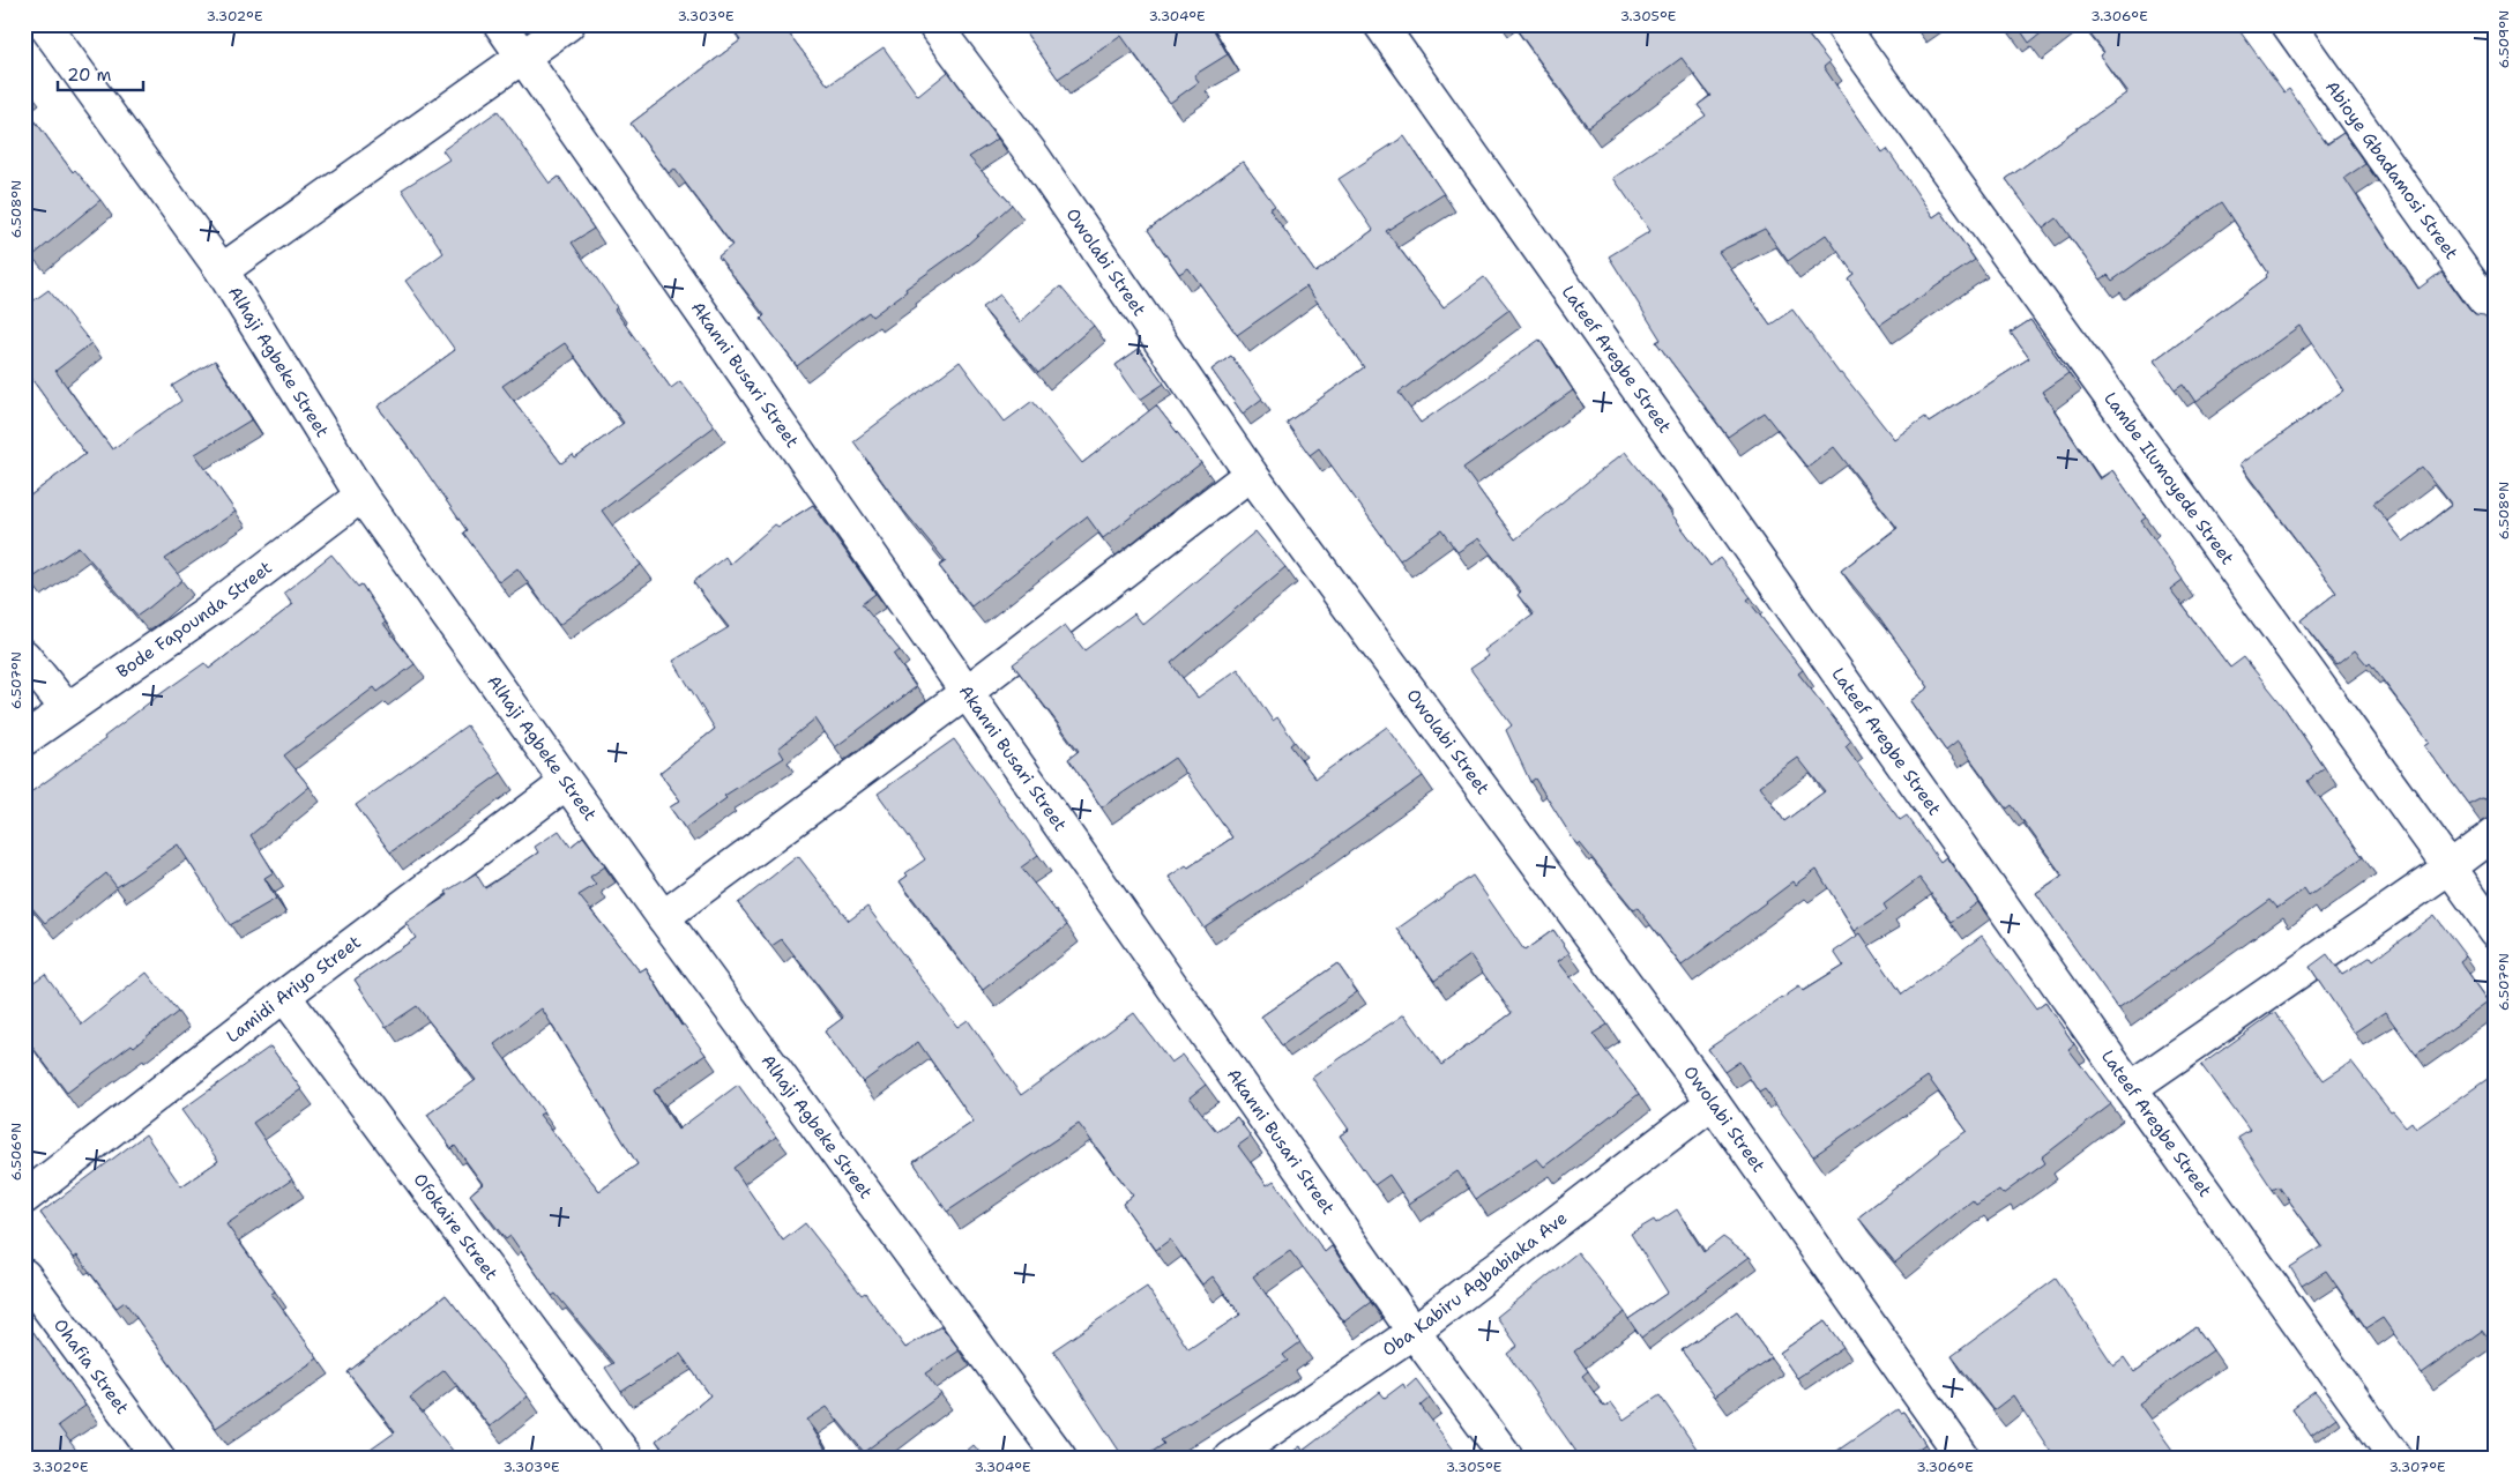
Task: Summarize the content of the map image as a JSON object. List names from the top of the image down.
{
  "streets": {
    "street": [
      "Abioye Gbadamosi Street",
      "Owolabi Street",
      "Lateef Aregbe Street",
      "Alhaji Agbeke Street",
      "Akanni Busari Street",
      "Lambe Ilumoyede Street",
      "Bode Fapounda Street",
      "Lamidi Ariyo Street",
      "Ofokaire Street",
      "Oba Kabiru Agbabiaka Ave",
      "Ohafia Street"
    ]
  },
  "crossings": [
    ["Owolabi Street", "Oba Kabiru Agbabiaka Ave"],
    ["Alhaji Agbeke Street", "Bode Fapounda Street"],
    ["Alhaji Agbeke Street", "Lamidi Ariyo Street"],
    ["Akanni Busari Street", "Oba Kabiru Agbabiaka Ave"],
    ["Lamidi Ariyo Street", "Ofokaire Street"]
  ],
  "scale_bar": "20 m",
  "coordinates": [
    "3.302°E",
    "3.303°E",
    "3.304°E",
    "3.305°E",
    "3.306°E",
    "6.509°N",
    "6.508°N",
    "6.507°N",
    "6.506°N",
    "3.307°E"
  ]
}
